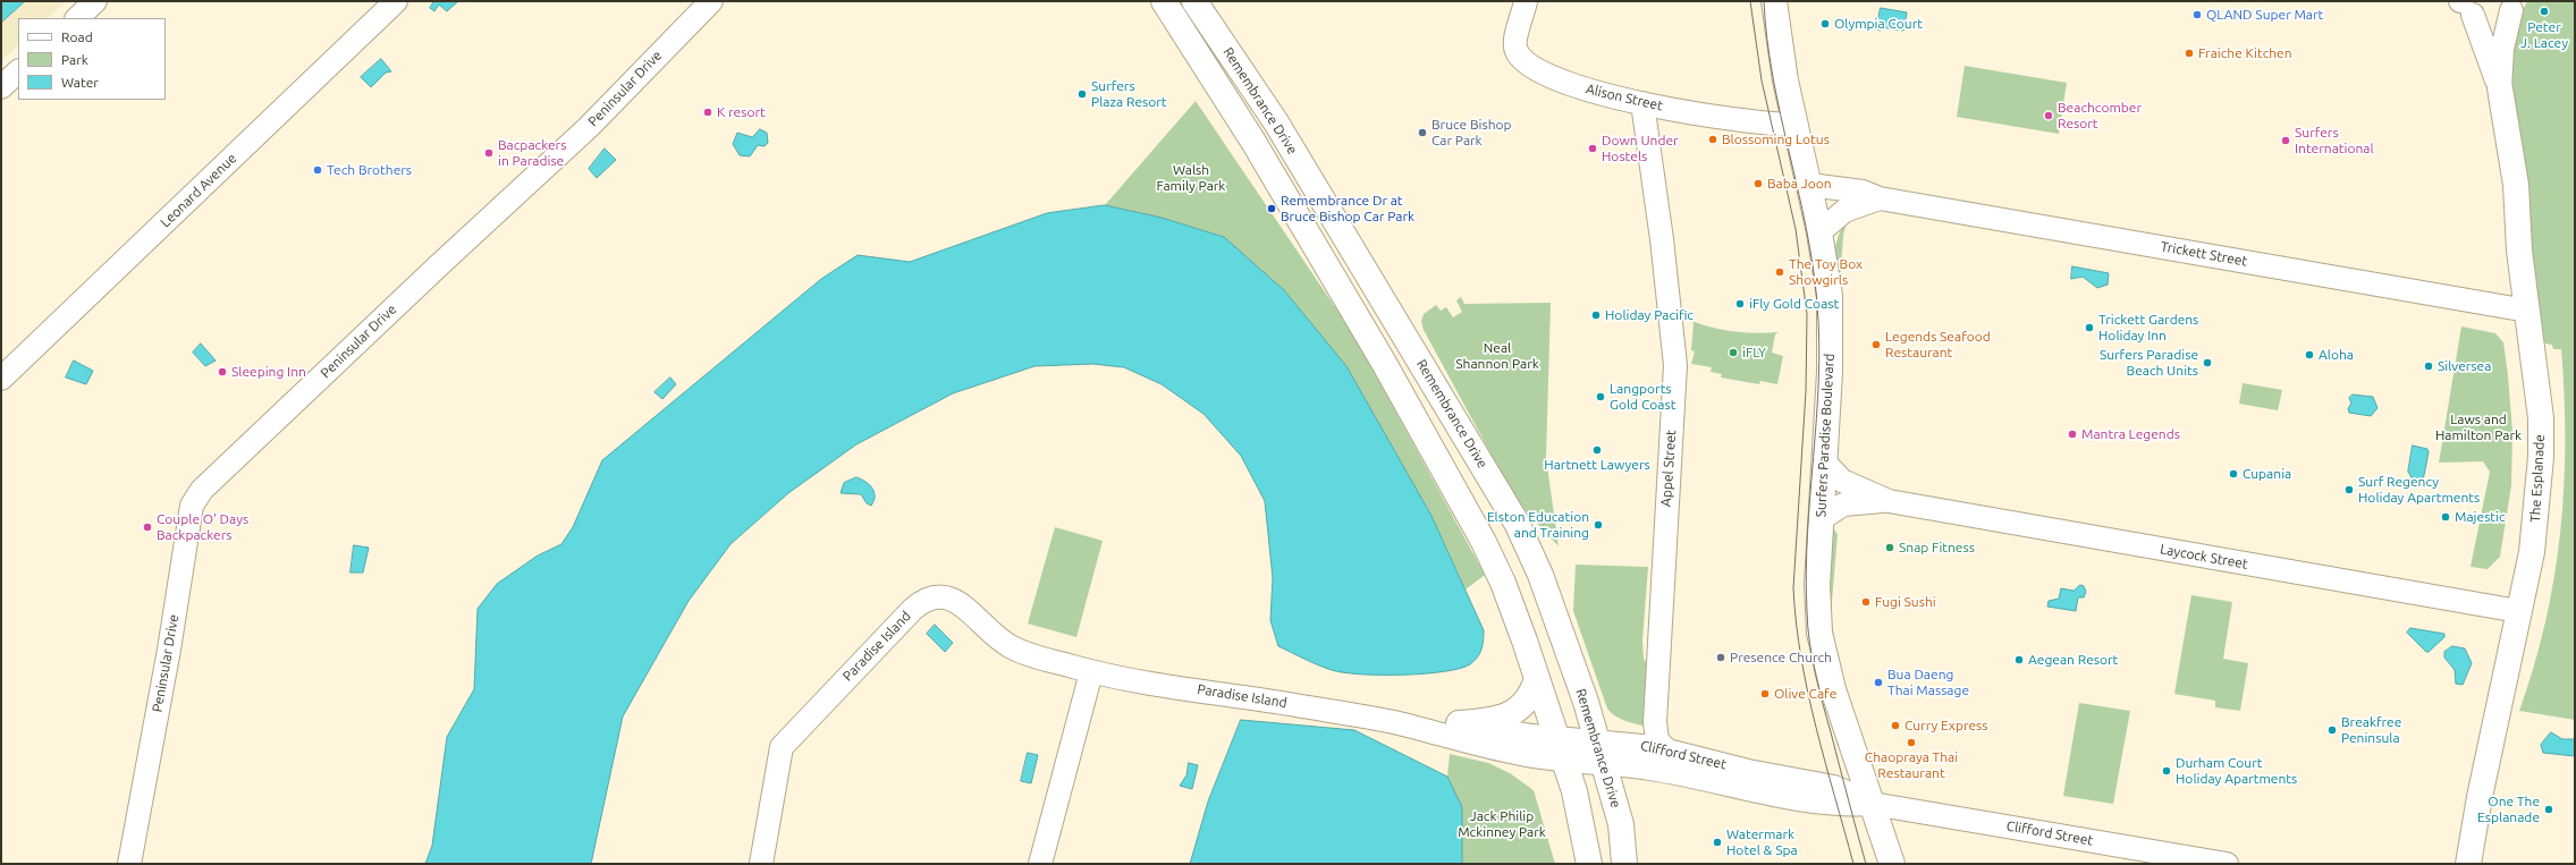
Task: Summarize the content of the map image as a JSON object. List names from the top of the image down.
{
  "streets": {
    "main road": ["Remembrance Drive", "Surfers Paradise Boulevard", "The Esplanade"],
    "street": [
      "Peninsular Drive",
      "Alison Street",
      "Leonard Avenue",
      "Trickett Street",
      "Appel Street",
      "Laycock Street",
      "Paradise Island",
      "Clifford Street"
    ]
  },
  "crossings": [
    ["Alison Street", "Surfers Paradise Boulevard"],
    ["Alison Street", "Appel Street"],
    ["Remembrance Drive", "Paradise Island"],
    ["Remembrance Drive", "Clifford Street"],
    ["Trickett Street", "Surfers Paradise Boulevard"],
    ["Trickett Street", "The Esplanade"],
    ["Surfers Paradise Boulevard", "Laycock Street"],
    ["Surfers Paradise Boulevard", "Clifford Street"],
    ["Appel Street", "Clifford Street"],
    ["The Esplanade", "Laycock Street"]
  ],
  "parks": [
    "Walsh Family Park",
    "Neal Shannon Park",
    "Laws and Hamilton Park",
    "Jack Philip Mckinney Park"
  ],
  "places": [
    "Peter J. Lacey",
    "QLAND Super Mart",
    "Olympia Court",
    "Fraiche Kitchen",
    "Surfers Plaza Resort",
    "K resort",
    "Beachcomber Resort",
    "Bruce Bishop Car Park",
    "Blossoming Lotus",
    "Surfers International",
    "Down Under Hostels",
    "Bacpackers in Paradise",
    "Tech Brothers",
    "Baba Joon",
    "Remembrance Dr at Bruce Bishop Car Park",
    "The Toy Box Showgirls",
    "iFly Gold Coast",
    "Holiday Pacific",
    "Trickett Gardens Holiday Inn",
    "Legends Seafood Restaurant",
    "iFLY",
    "Aloha",
    "Surfers Paradise Beach Units",
    "Silversea",
    "Sleeping Inn",
    "Langports Gold Coast",
    "Mantra Legends",
    "Hartnett Lawyers",
    "Cupania",
    "Surf Regency Holiday Apartments",
    "Majestic",
    "Elston Education and Training",
    "Couple O' Days Backpackers",
    "Snap Fitness",
    "Fugi Sushi",
    "Presence Church",
    "Aegean Resort",
    "Bua Daeng Thai Massage",
    "Olive Cafe",
    "Curry Express",
    "Breakfree Peninsula",
    "Chaopraya Thai Restaurant",
    "Durham Court Holiday Apartments",
    "One The Esplanade",
    "Watermark Hotel & Spa"
  ],
  "legend": ["Road", "Park", "Water"]
}
